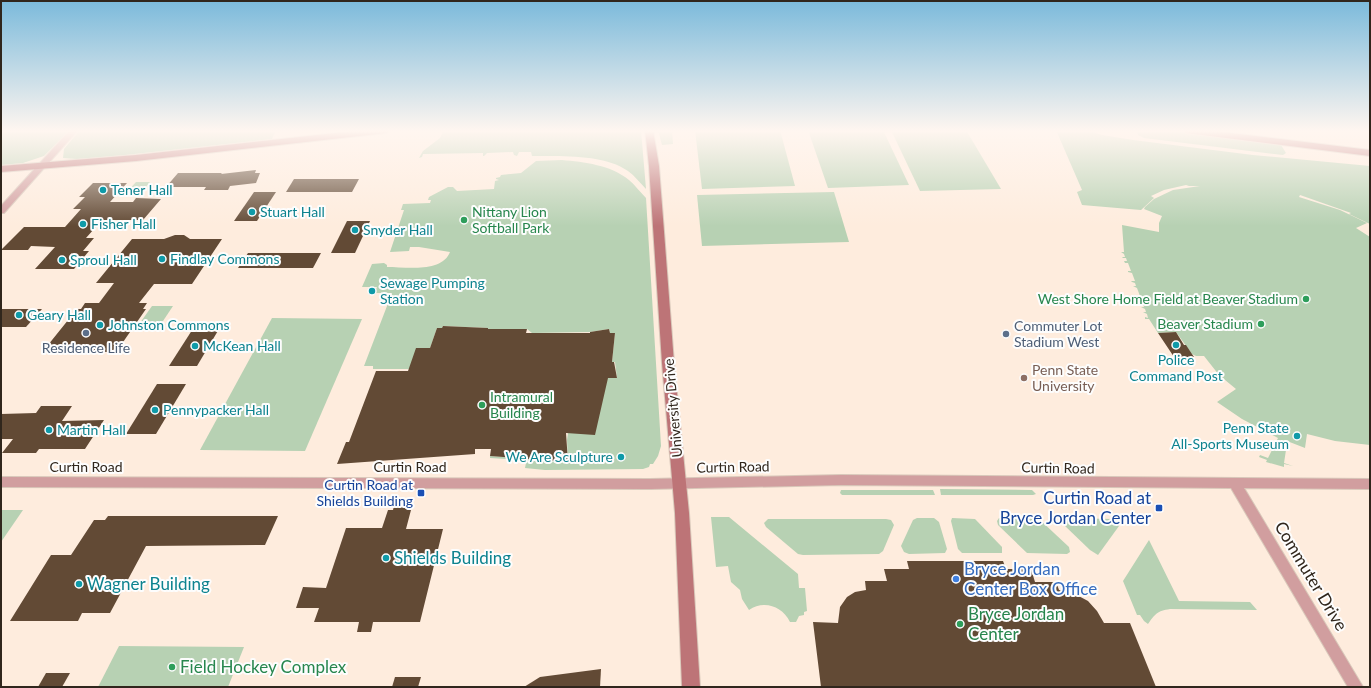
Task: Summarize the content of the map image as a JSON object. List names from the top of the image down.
{
  "streets": {
    "main road": ["University Drive"],
    "street": ["Curtin Road", "Commuter Drive"]
  },
  "crossings": [
    ["University Drive", "Curtin Road"],
    ["Curtin Road", "Commuter Drive"]
  ],
  "places": {
    "other": [
      "Tener Hall",
      "Stuart Hall",
      "Nittany Lion Softball Park",
      "Fisher Hall",
      "Snyder Hall",
      "Findlay Commons",
      "Sproul Hall",
      "Sewage Pumping Station",
      "West Shore Home Field at Beaver Stadium",
      "Geary Hall",
      "Beaver Stadium",
      "Johnston Commons",
      "Residence Life",
      "Commuter Lot Stadium West",
      "Police Command Post",
      "McKean Hall",
      "Penn State University",
      "Intramural Building",
      "Pennypacker Hall",
      "Martin Hall",
      "Penn State All-Sports Museum",
      "We Are Sculpture",
      "Shields Building",
      "Bryce Jordan Center Box Office",
      "Wagner Building",
      "Bryce Jordan Center",
      "Field Hockey Complex"
    ],
    "transit": ["Curtin Road at Shields Building", "Curtin Road at Bryce Jordan Center"]
  }
}
